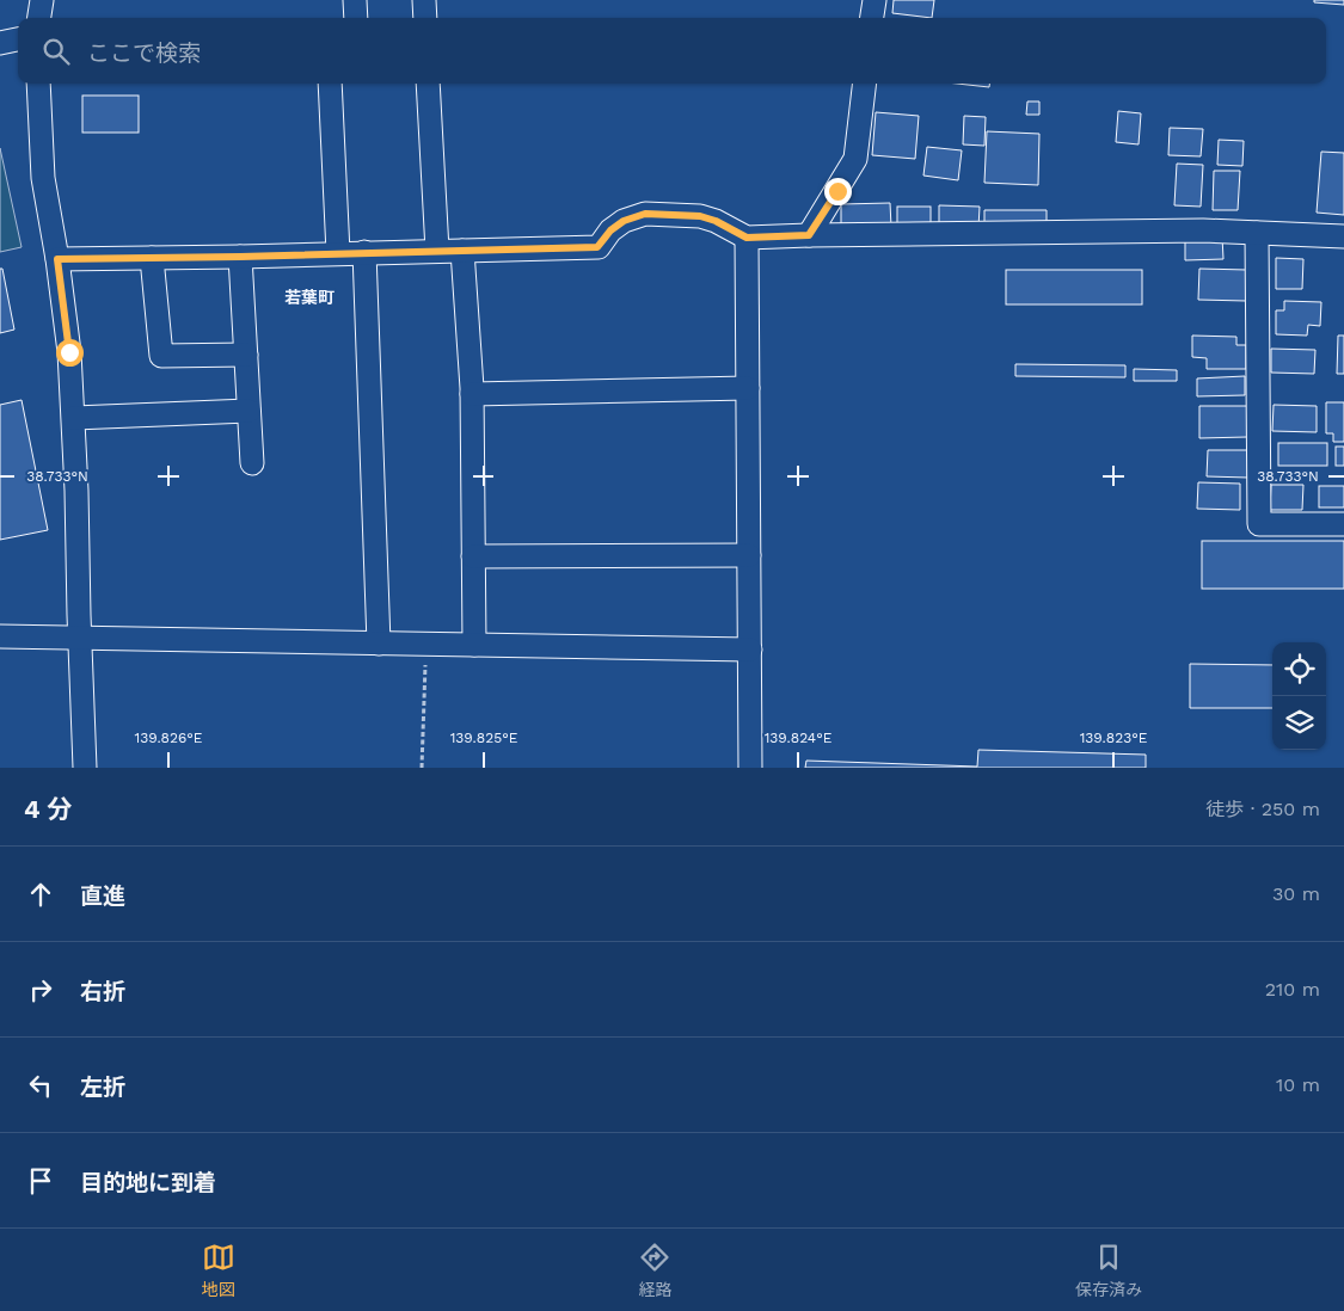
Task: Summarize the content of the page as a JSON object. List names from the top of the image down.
{
  "districts": ["若葉町"],
  "page": {
    "search": "ここで検索",
    "heading": ["4 分", "徒歩 · 250 m"],
    "list": [
      ["直進", "30 m"],
      ["右折", "210 m"],
      ["左折", "10 m"],
      "目的地に到着"
    ],
    "nav": ["地図", "経路", "保存済み"]
  },
  "coordinates": [
    "38.733°N",
    "139.826°E",
    "139.825°E",
    "139.824°E",
    "139.823°E"
  ]
}
